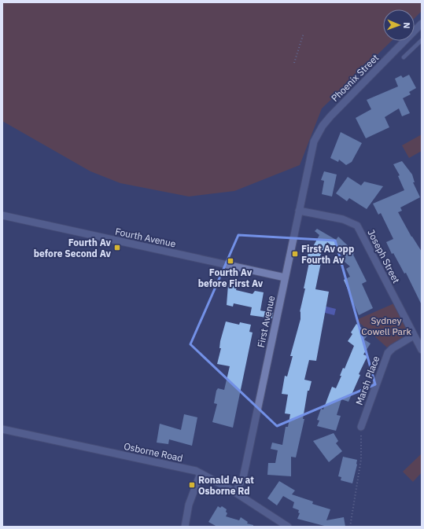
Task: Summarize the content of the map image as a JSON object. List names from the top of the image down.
{
  "streets": {
    "street": [
      "Phoenix Street",
      "Fourth Avenue",
      "Joseph Street",
      "First Avenue",
      "Marsh Place",
      "Osborne Road"
    ]
  },
  "crossings": [
    ["Phoenix Street", "First Avenue"],
    ["Fourth Avenue", "First Avenue"],
    ["Joseph Street", "First Avenue"],
    ["Joseph Street", "Marsh Place"],
    ["First Avenue", "Osborne Road"]
  ],
  "parks": ["Sydney Cowell Park"],
  "places": {
    "transit": [
      "Fourth Av before Second Av",
      "First Av opp Fourth Av",
      "Fourth Av before First Av",
      "Ronald Av at Osborne Rd"
    ]
  },
  "north": "right"
}
